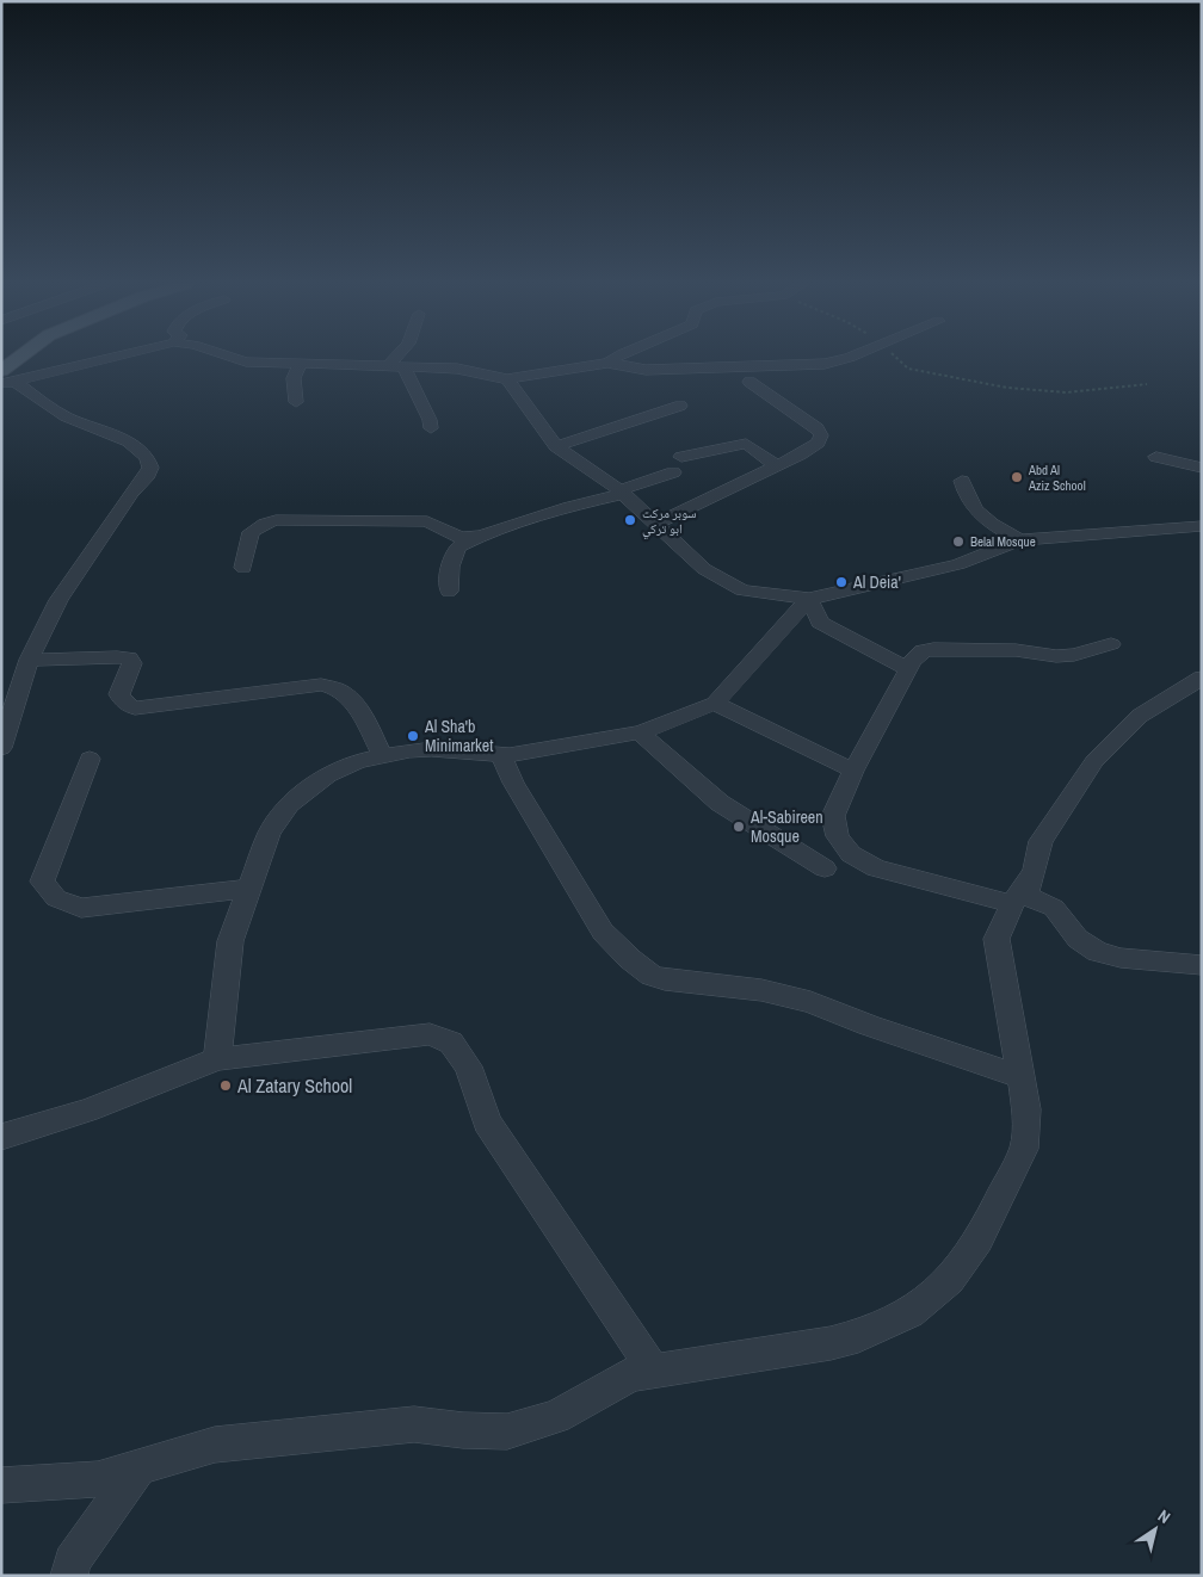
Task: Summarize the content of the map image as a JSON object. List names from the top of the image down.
{
  "places": [
    "Abd Al Aziz School",
    "سوبر مركت ابو تركي",
    "Belal Mosque",
    "Al Deia'",
    "Al Sha'b Minimarket",
    "Al-Sabireen Mosque",
    "Al Zatary School"
  ],
  "north": "top right"
}
